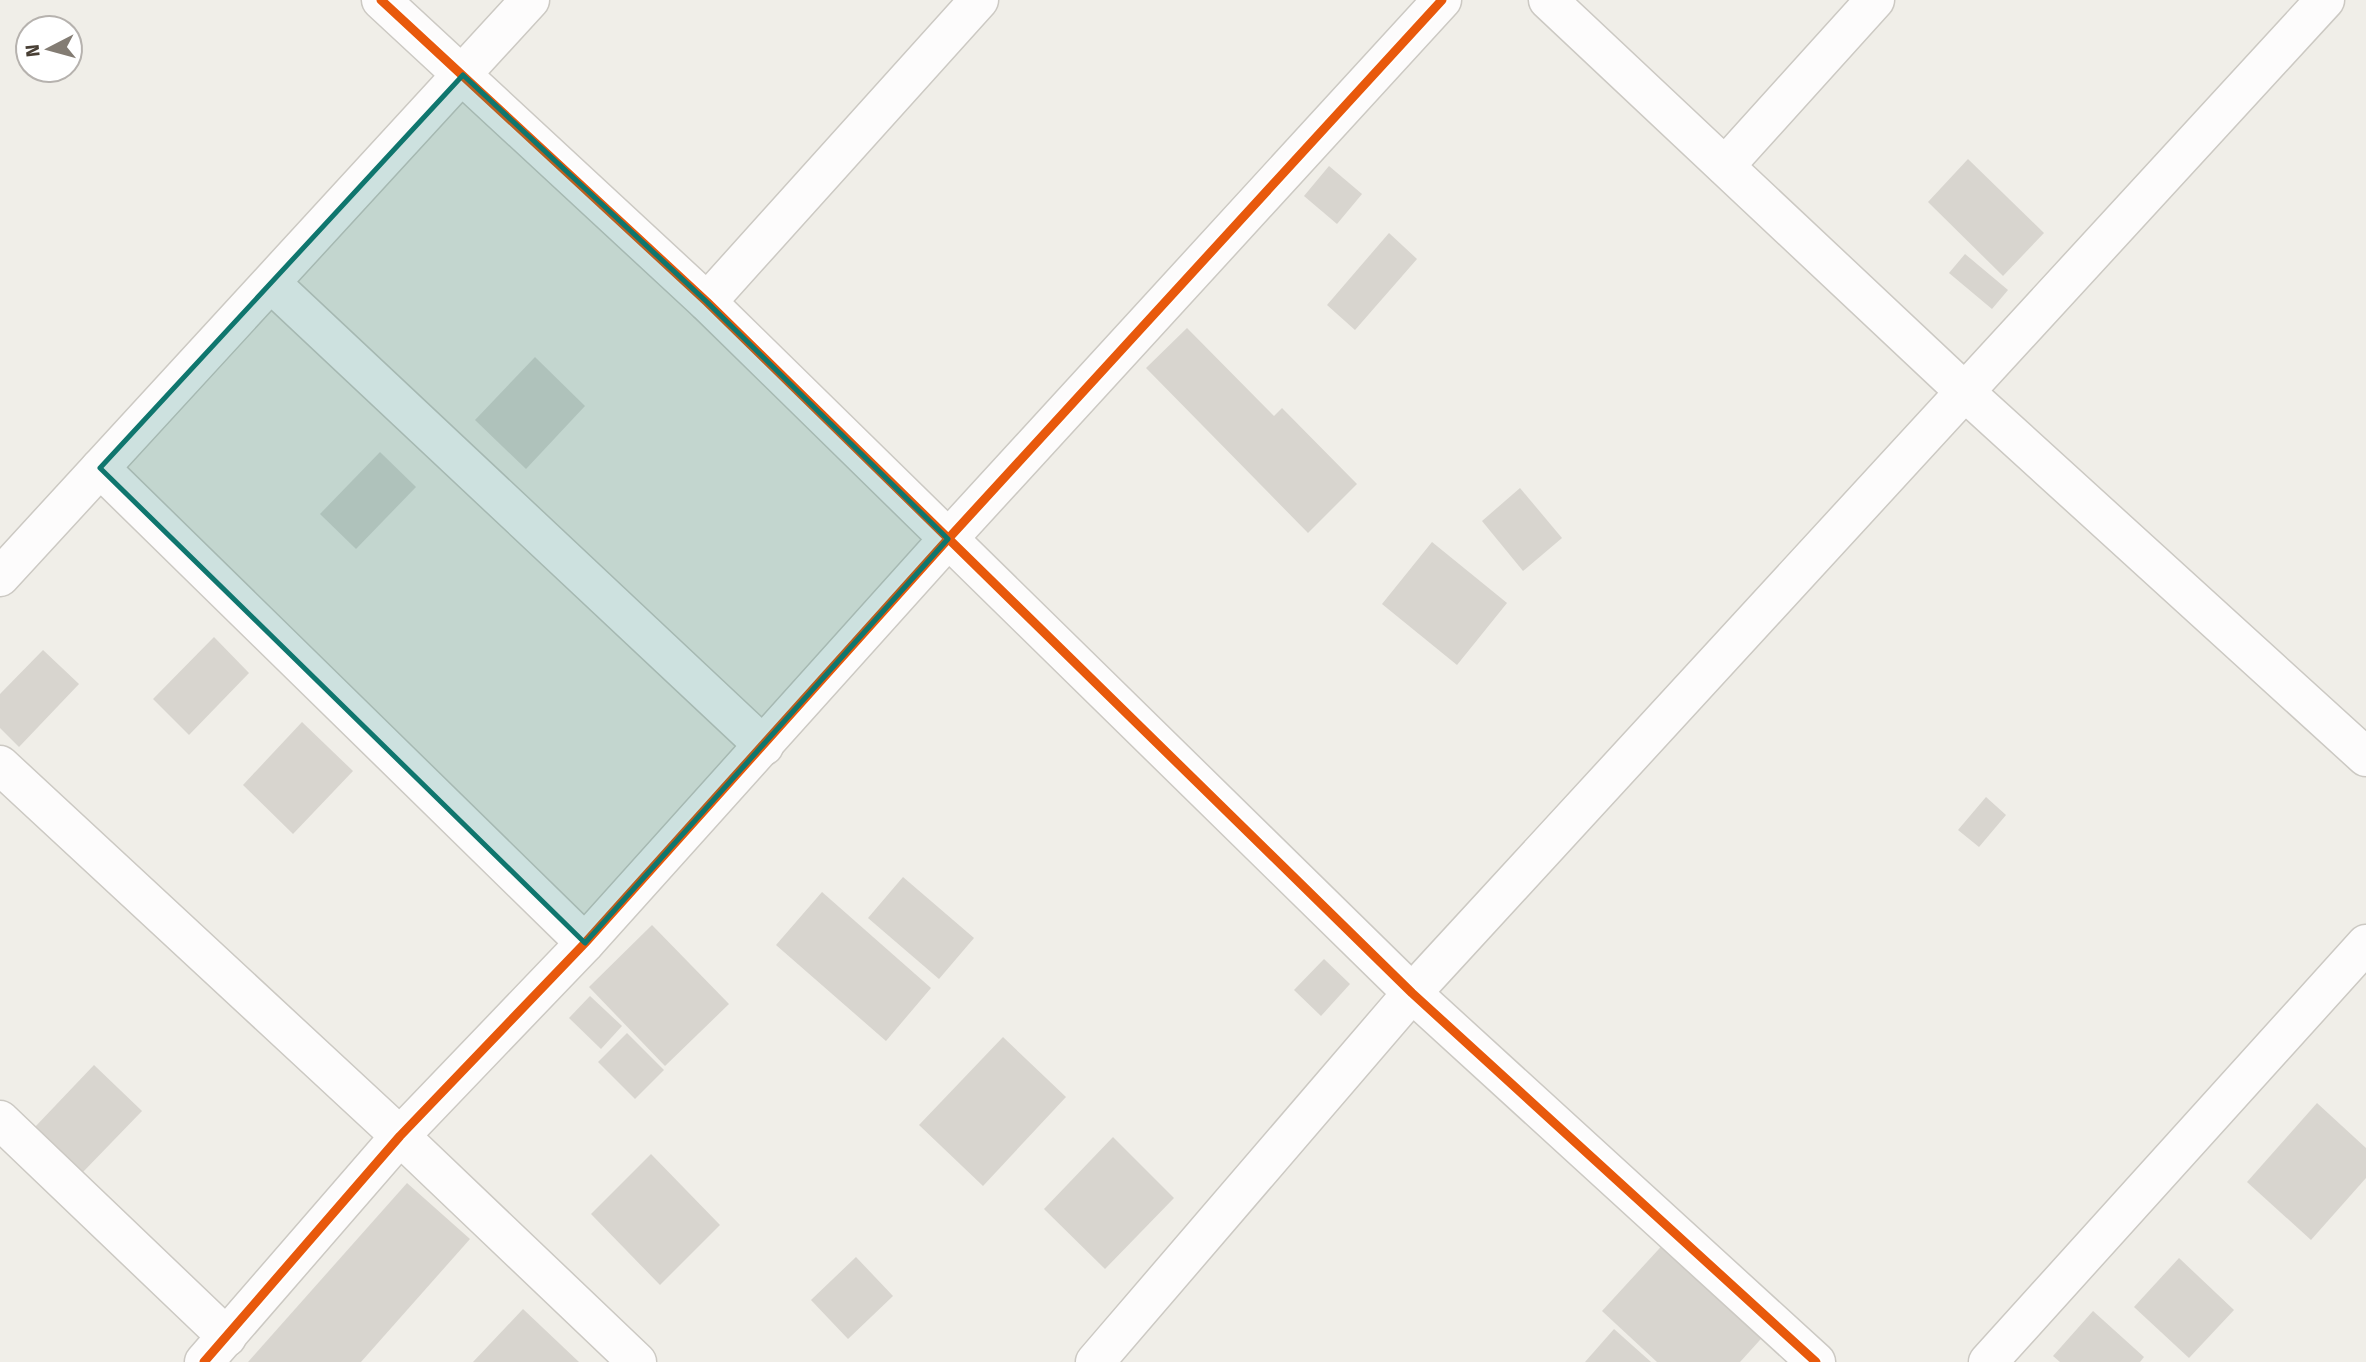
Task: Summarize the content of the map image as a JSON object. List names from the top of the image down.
{
  "north": "left"
}
